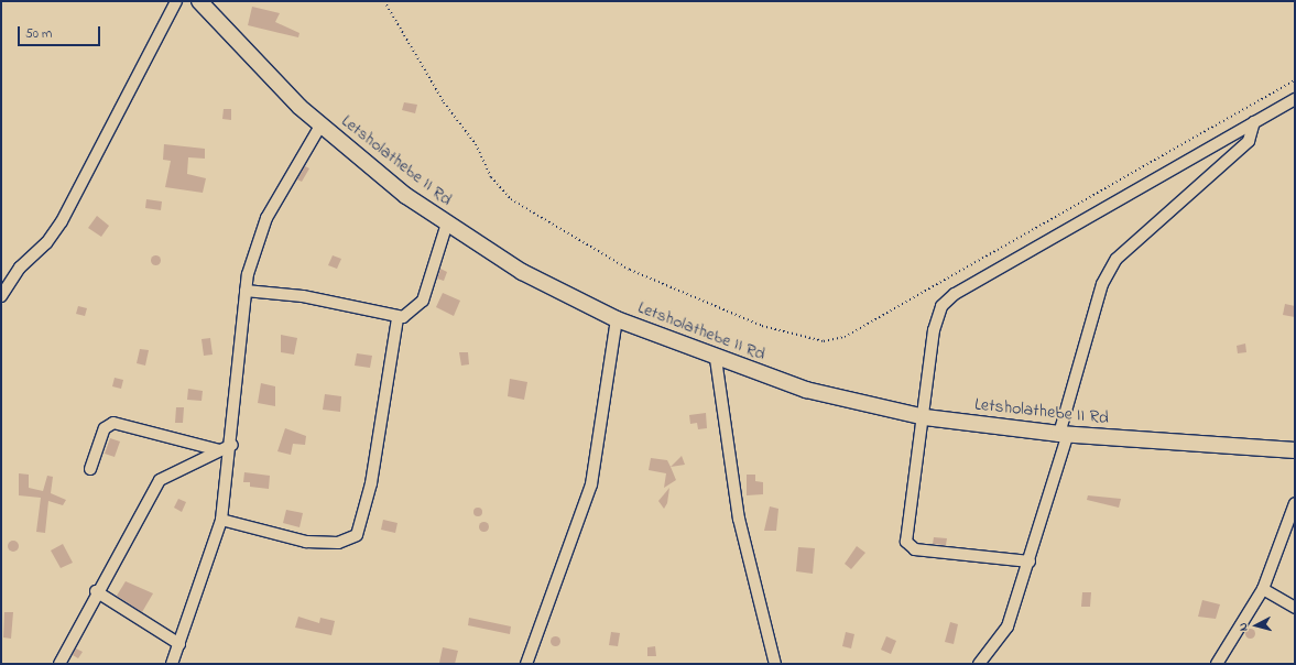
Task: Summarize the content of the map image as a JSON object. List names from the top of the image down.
{
  "streets": {
    "street": ["Letsholathebe II Rd"]
  },
  "scale_bar": "50 m",
  "north": "left"
}
